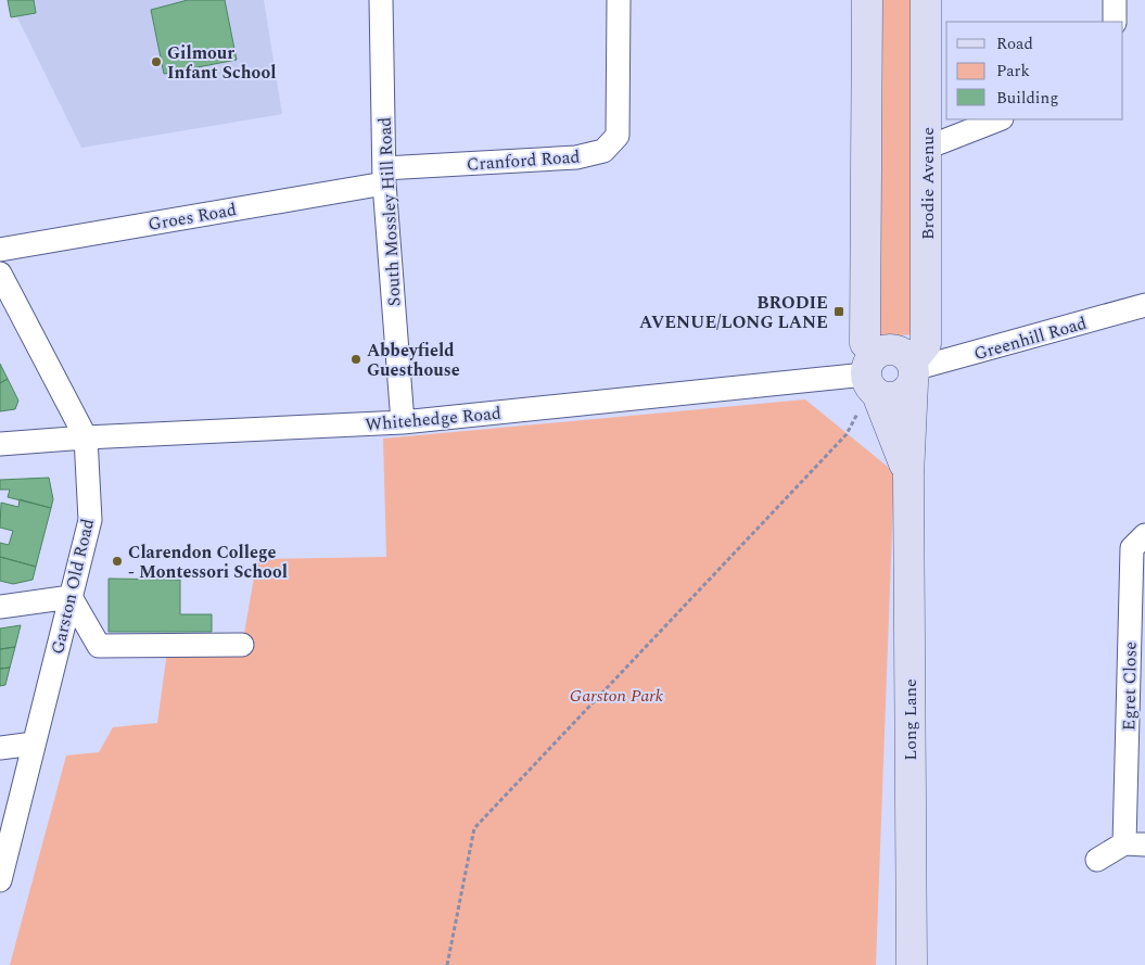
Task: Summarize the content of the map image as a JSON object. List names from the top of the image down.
{
  "streets": {
    "street": [
      "Cranford Road",
      "Brodie Avenue",
      "South Mossley Hill Road",
      "Groes Road",
      "Greenhill Road",
      "Whitehedge Road",
      "Garston Old Road",
      "Egret Close",
      "Long Lane"
    ]
  },
  "crossings": [
    ["Cranford Road", "South Mossley Hill Road"],
    ["Cranford Road", "Groes Road"],
    ["Brodie Avenue", "Greenhill Road"],
    ["Brodie Avenue", "Long Lane"],
    ["South Mossley Hill Road", "Groes Road"],
    ["South Mossley Hill Road", "Whitehedge Road"],
    ["Greenhill Road", "Long Lane"],
    ["Whitehedge Road", "Garston Old Road"],
    ["Whitehedge Road", "Long Lane"]
  ],
  "parks": ["Garston Park"],
  "places": {
    "other": ["Gilmour Infant School", "Abbeyfield Guesthouse", "Clarendon College - Montessori School"],
    "transit": ["BRODIE AVENUE/LONG LANE"]
  },
  "legend": ["Road", "Park", "Building"]
}
